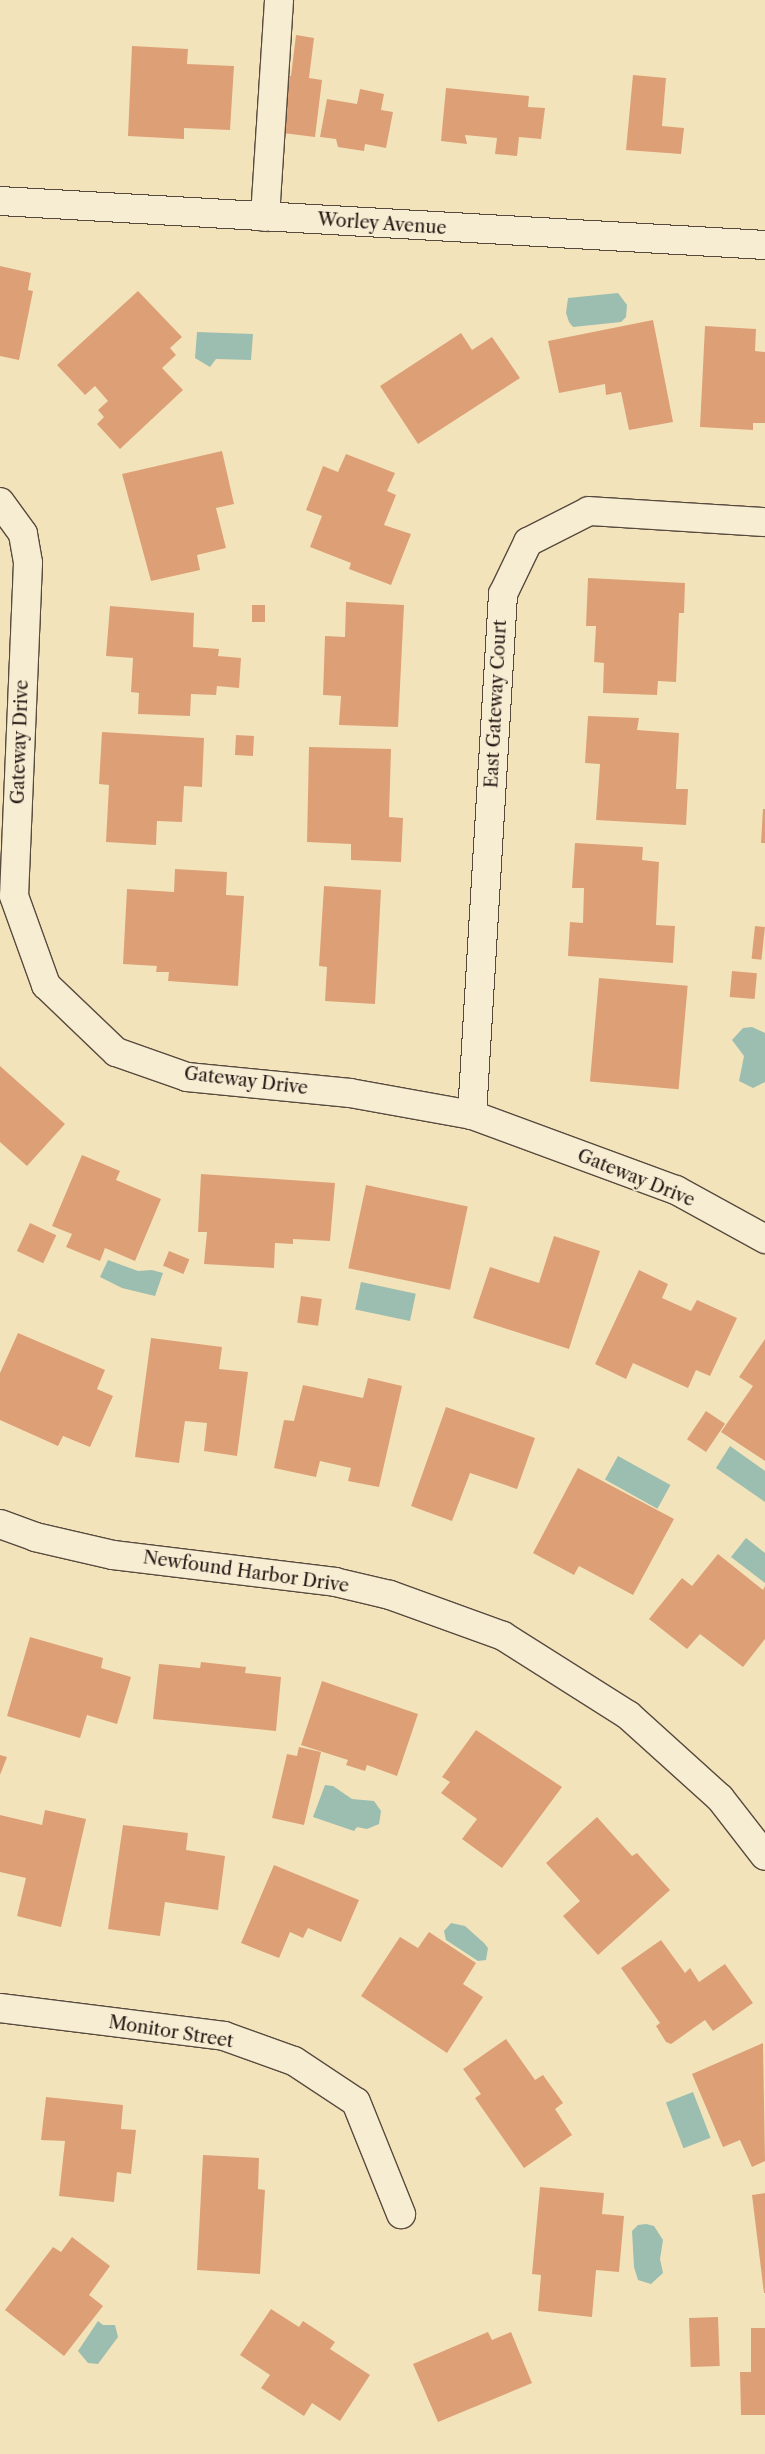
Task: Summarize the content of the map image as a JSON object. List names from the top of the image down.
{
  "streets": {
    "street": [
      "Worley Avenue",
      "East Gateway Court",
      "Gateway Drive",
      "Newfound Harbor Drive",
      "Monitor Street"
    ]
  },
  "crossings": [
    ["East Gateway Court", "Gateway Drive"]
  ]
}
